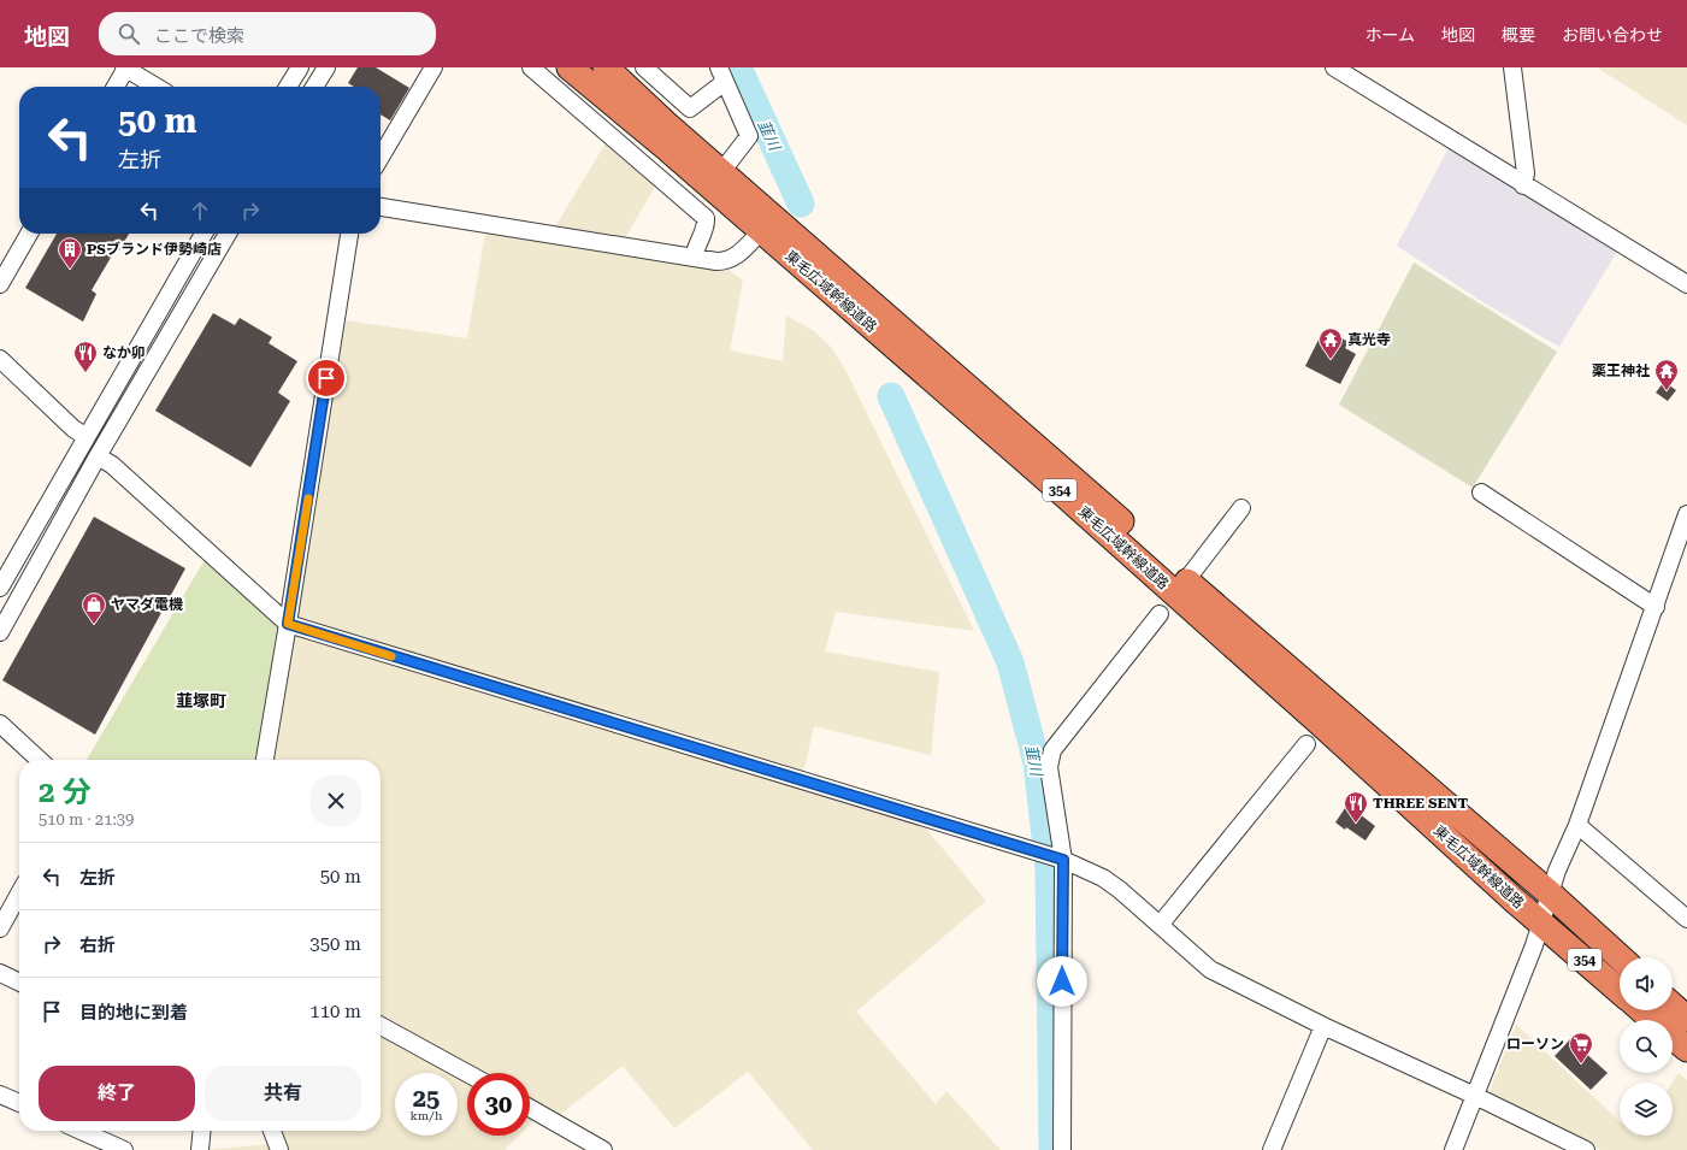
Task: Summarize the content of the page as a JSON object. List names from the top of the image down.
{
  "streets": {
    "highway": ["東毛広域幹線道路", "354"]
  },
  "districts": ["韮塚町"],
  "water": ["韮川"],
  "places": {
    "building": ["PSブランド伊勢崎店"],
    "temple": ["真光寺", "薬王神社"],
    "restaurant": ["なか卯", "THREE SENT"],
    "shop": ["ヤマダ電機"],
    "supermarket": ["ローソン"]
  },
  "page": {
    "header": "地図",
    "search": "ここで検索",
    "nav": [
      "ホーム",
      "地図",
      "概要",
      "お問い合わせ"
    ],
    "turn": ["50 m", "左折"],
    "heading": ["2 分", "510 m · 21:39"],
    "list": [
      {
        "name": "左折",
        "value": "50 m"
      },
      {
        "name": "右折",
        "value": "350 m"
      },
      {
        "name": "目的地に到着",
        "value": "110 m"
      }
    ],
    "buttons": ["終了", "共有"],
    "speed": "25 km/h",
    "limit": "30"
  }
}
